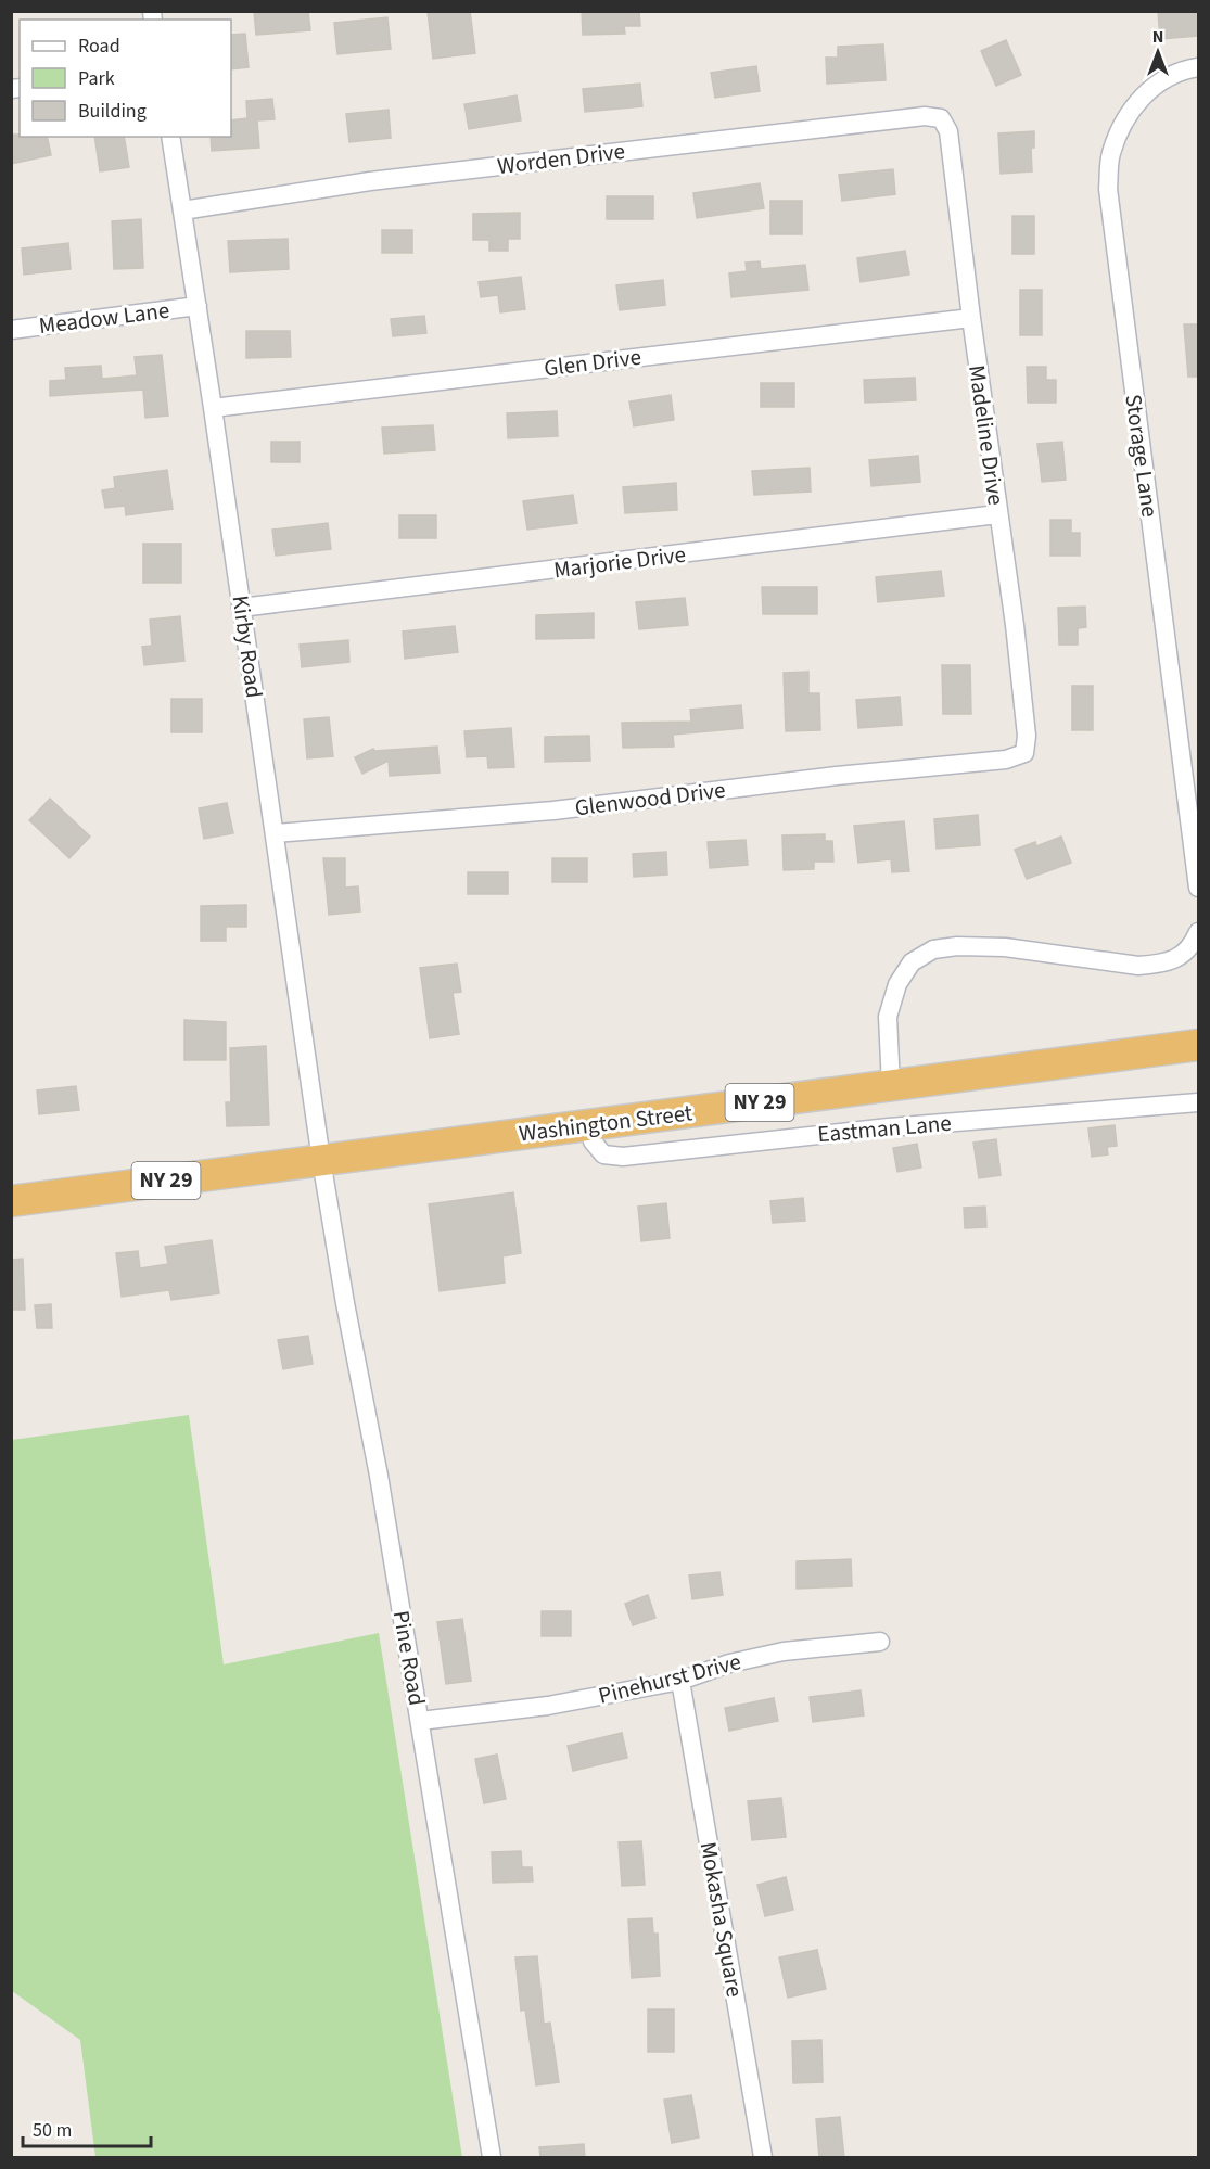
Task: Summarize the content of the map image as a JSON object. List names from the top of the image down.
{
  "streets": {
    "highway": ["NY 29", "Washington Street"],
    "street": [
      "Worden Drive",
      "Meadow Lane",
      "Glen Drive",
      "Madeline Drive",
      "Storage Lane",
      "Marjorie Drive",
      "Kirby Road",
      "Glenwood Drive",
      "Eastman Lane",
      "Pine Road",
      "Pinehurst Drive",
      "Mokasha Square"
    ]
  },
  "crossings": [
    ["Worden Drive", "Madeline Drive"],
    ["Worden Drive", "Kirby Road"],
    ["Meadow Lane", "Kirby Road"],
    ["Glen Drive", "Madeline Drive"],
    ["Glen Drive", "Kirby Road"],
    ["Madeline Drive", "Marjorie Drive"],
    ["Madeline Drive", "Glenwood Drive"],
    ["Marjorie Drive", "Kirby Road"],
    ["Kirby Road", "Glenwood Drive"],
    ["Kirby Road", "Washington Street"],
    ["Kirby Road", "Pine Road"],
    ["Washington Street", "Eastman Lane"],
    ["Washington Street", "Pine Road"],
    ["Pine Road", "Pinehurst Drive"],
    ["Pinehurst Drive", "Mokasha Square"]
  ],
  "legend": ["Road", "Park", "Building"],
  "scale_bar": "50 m",
  "north": "top"
}
